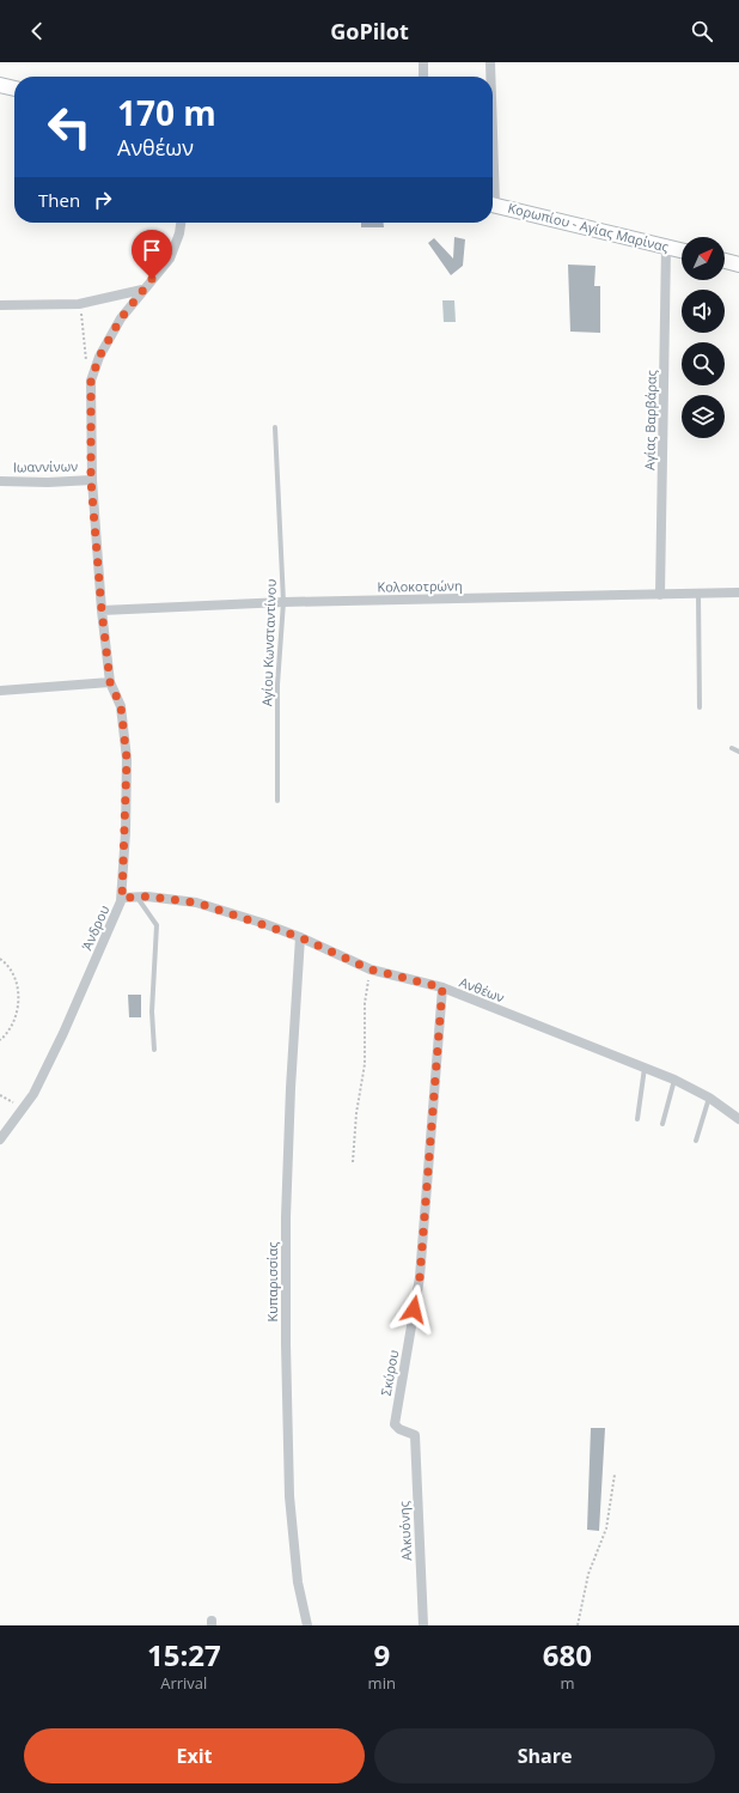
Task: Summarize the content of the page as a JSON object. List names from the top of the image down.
{
  "streets": {
    "main road": ["Κορωπίου - Αγίας Μαρίνας"],
    "street": [
      "Αγίας Βαρβάρας",
      "Ιωαννίνων",
      "Κολοκοτρώνη",
      "Άνδρου",
      "Ανθέων",
      "Κυπαρισσίας",
      "Σκύρου",
      "Αλκυόνης"
    ],
    "lane": ["Αγίου Κωνσταντίνου"]
  },
  "crossings": [
    ["Κορωπίου - Αγίας Μαρίνας", "Αγίας Βαρβάρας"],
    ["Αγίας Βαρβάρας", "Κολοκοτρώνη"],
    ["Ιωαννίνων", "Άνδρου"],
    ["Κολοκοτρώνη", "Αγίου Κωνσταντίνου"],
    ["Κολοκοτρώνη", "Άνδρου"],
    ["Άνδρου", "Ανθέων"],
    ["Ανθέων", "Κυπαρισσίας"],
    ["Ανθέων", "Σκύρου"],
    ["Σκύρου", "Αλκυόνης"]
  ],
  "north": "top right",
  "page": {
    "header": "GoPilot",
    "turn": ["170 m", "Ανθέων"],
    "then": "Then",
    "eta": [
      "15:27",
      "Arrival",
      "9",
      "min",
      "680",
      "m"
    ],
    "buttons": ["Exit", "Share"]
  }
}
